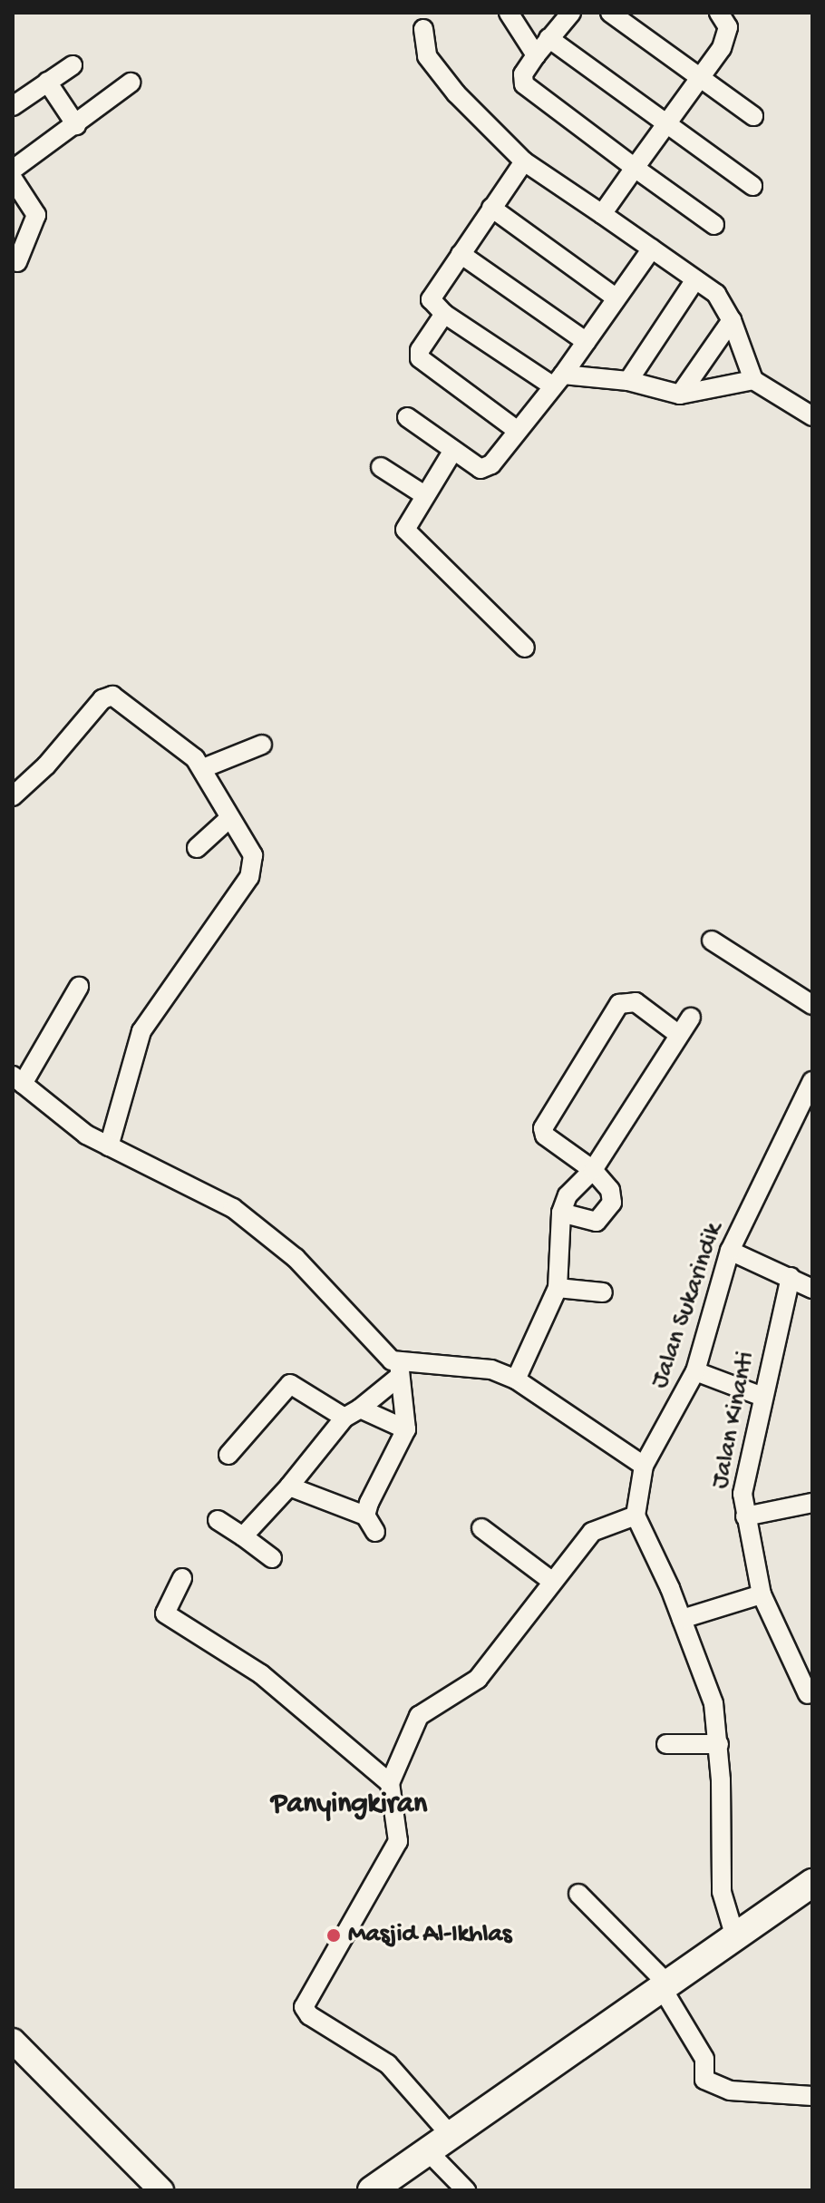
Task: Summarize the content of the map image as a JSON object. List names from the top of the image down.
{
  "streets": {
    "street": ["Jalan Sukarindik", "Jalan Kinanti"]
  },
  "districts": ["Panyingkiran"],
  "places": ["Masjid Al-Ikhlas"]
}
